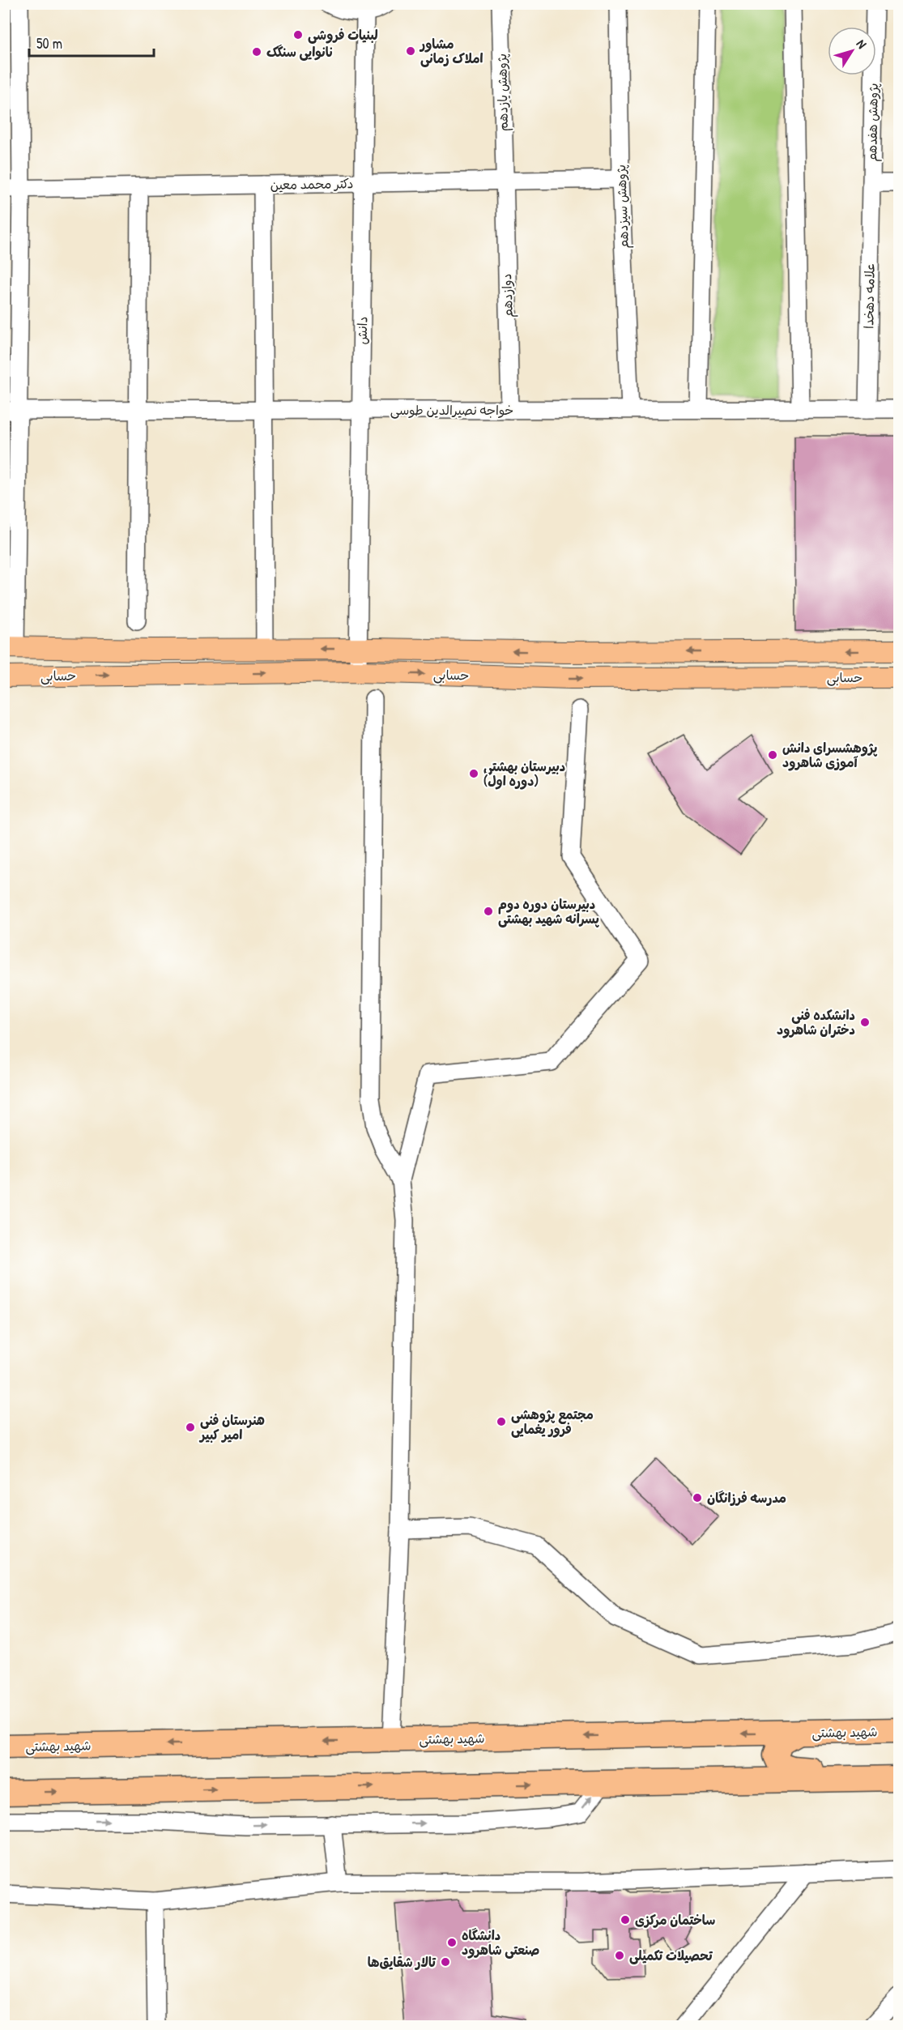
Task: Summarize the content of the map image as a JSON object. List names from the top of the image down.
{
  "streets": {
    "highway": ["شهید بهشتی"],
    "main road": ["حسابی"],
    "street": [
      "پژوهش یازدهم",
      "پژوهش هفدهم",
      "دکتر محمد معین",
      "پژوهش سیزدهم",
      "دوازدهم",
      "علامه دهخدا",
      "دانش",
      "خواجه نصیرالدین طوسی"
    ]
  },
  "crossings": [
    ["پژوهش یازدهم", "دکتر محمد معین"],
    ["پژوهش یازدهم", "دوازدهم"],
    ["پژوهش هفدهم", "علامه دهخدا"],
    ["دکتر محمد معین", "پژوهش سیزدهم"],
    ["دکتر محمد معین", "دوازدهم"],
    ["دکتر محمد معین", "دانش"],
    ["پژوهش سیزدهم", "خواجه نصیرالدین طوسی"],
    ["دوازدهم", "خواجه نصیرالدین طوسی"],
    ["علامه دهخدا", "خواجه نصیرالدین طوسی"],
    ["دانش", "خواجه نصیرالدین طوسی"],
    ["دانش", "حسابی"]
  ],
  "places": [
    "لبنیات فروشی",
    "مشاور املاک زمانی",
    "نانوایی سنگک",
    "پژوهشسرای دانش آموزی شاهرود",
    "دبیرستان بهشتی (دوره اول)",
    "دبیرستان دوره دوم پسرانه شهید بهشتی",
    "دانشکده فنی دختران شاهرود",
    "مجتمع پژوهشی فرور یغمایی",
    "هنرستان فنی امیر کبیر",
    "مدرسه فرزانگان",
    "ساختمان مرکزی",
    "دانشگاه صنعتی شاهرود",
    "تحصیلات تکمیلی",
    "تالار شقایق‌‌ها"
  ],
  "scale_bar": "50 m",
  "north": "top right"
}
